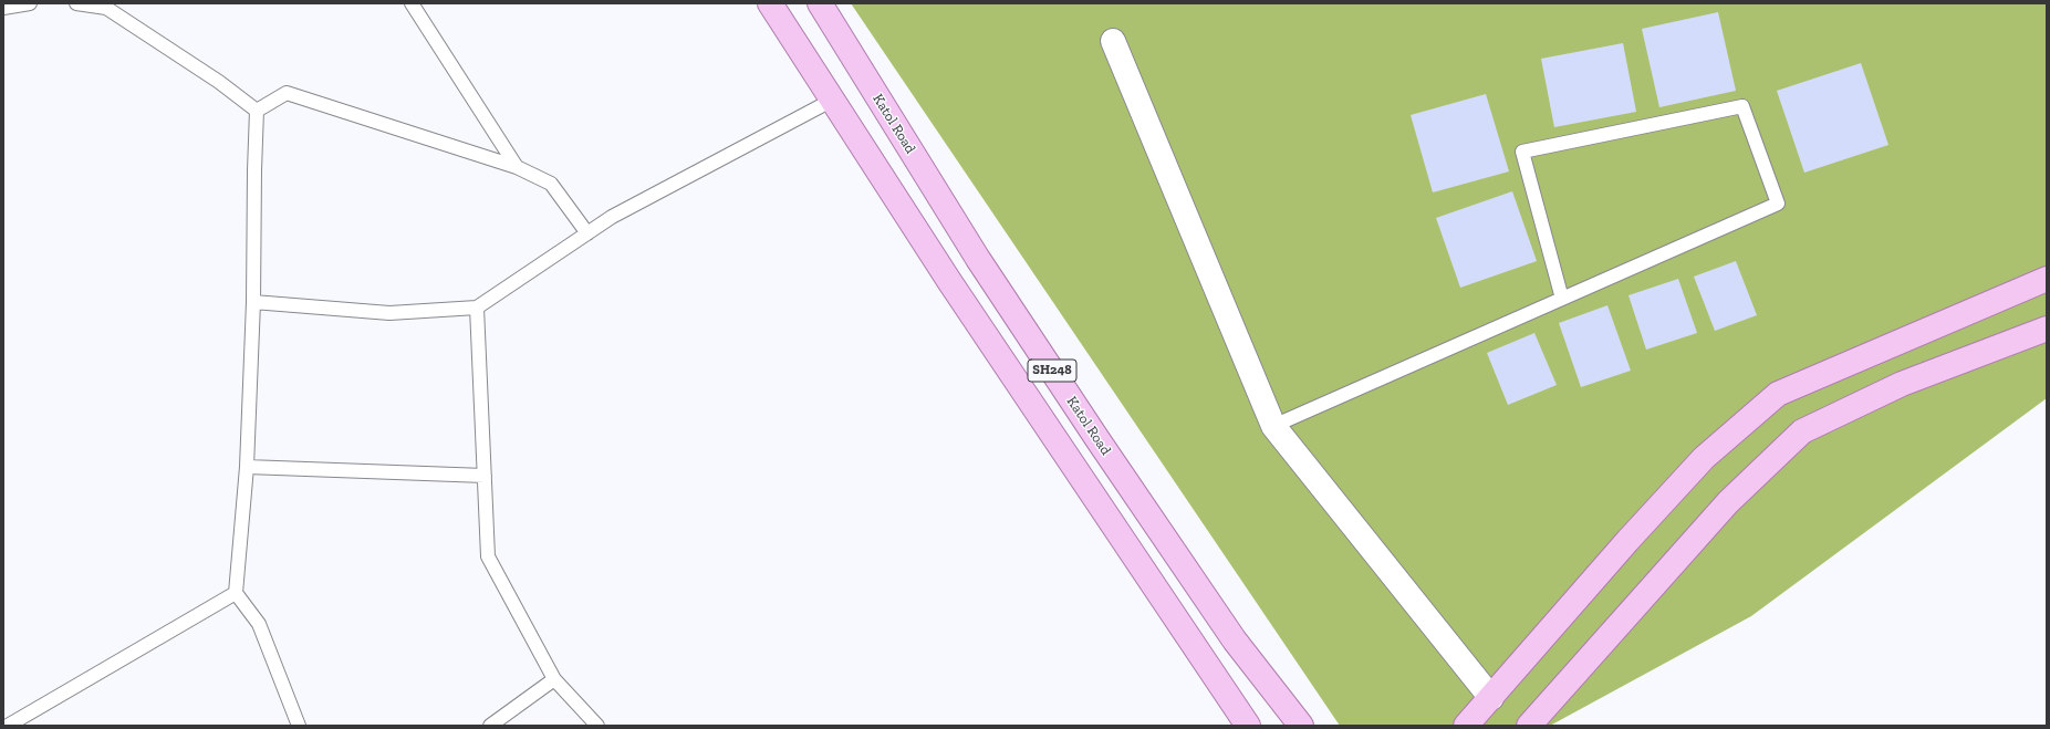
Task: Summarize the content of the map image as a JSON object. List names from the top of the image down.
{
  "streets": {
    "main road": ["Katol Road", "SH248"]
  }
}
